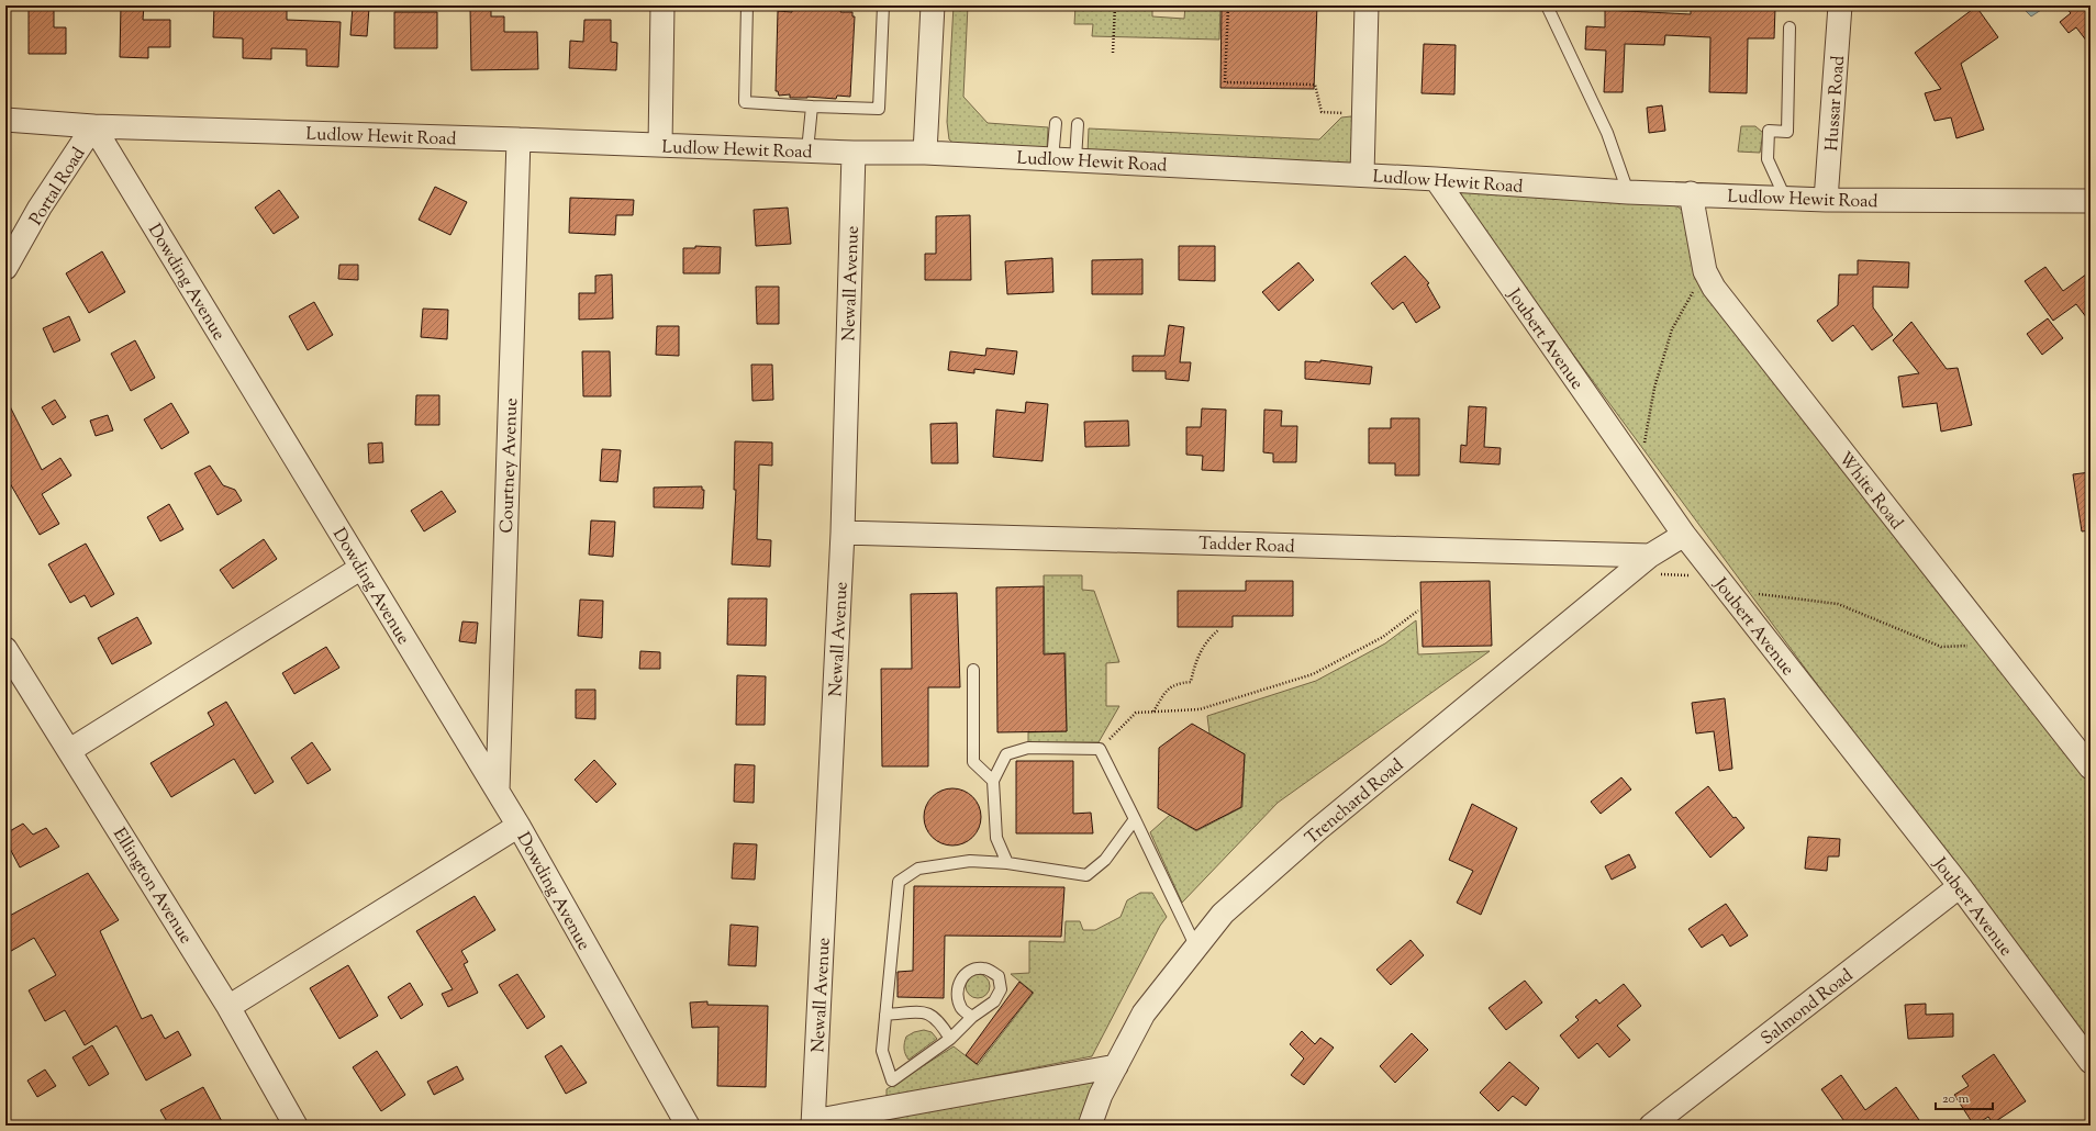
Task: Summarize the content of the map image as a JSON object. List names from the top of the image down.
{
  "streets": {
    "street": [
      "Hussar Road",
      "Ludlow Hewit Road",
      "Portal Road",
      "Dowding Avenue",
      "Newall Avenue",
      "Joubert Avenue",
      "Courtney Avenue",
      "White Road",
      "Tadder Road",
      "Trenchard Road",
      "Ellington Avenue",
      "Salmond Road"
    ]
  },
  "crossings": [
    ["Hussar Road", "Ludlow Hewit Road"],
    ["Ludlow Hewit Road", "Portal Road"],
    ["Ludlow Hewit Road", "Dowding Avenue"],
    ["Ludlow Hewit Road", "Newall Avenue"],
    ["Ludlow Hewit Road", "Joubert Avenue"],
    ["Ludlow Hewit Road", "Courtney Avenue"],
    ["Ludlow Hewit Road", "White Road"],
    ["Portal Road", "Dowding Avenue"],
    ["Dowding Avenue", "Courtney Avenue"],
    ["Newall Avenue", "Tadder Road"],
    ["Joubert Avenue", "Trenchard Road"],
    ["Joubert Avenue", "Salmond Road"],
    ["Tadder Road", "Trenchard Road"]
  ],
  "scale_bar": "20 m"
}
